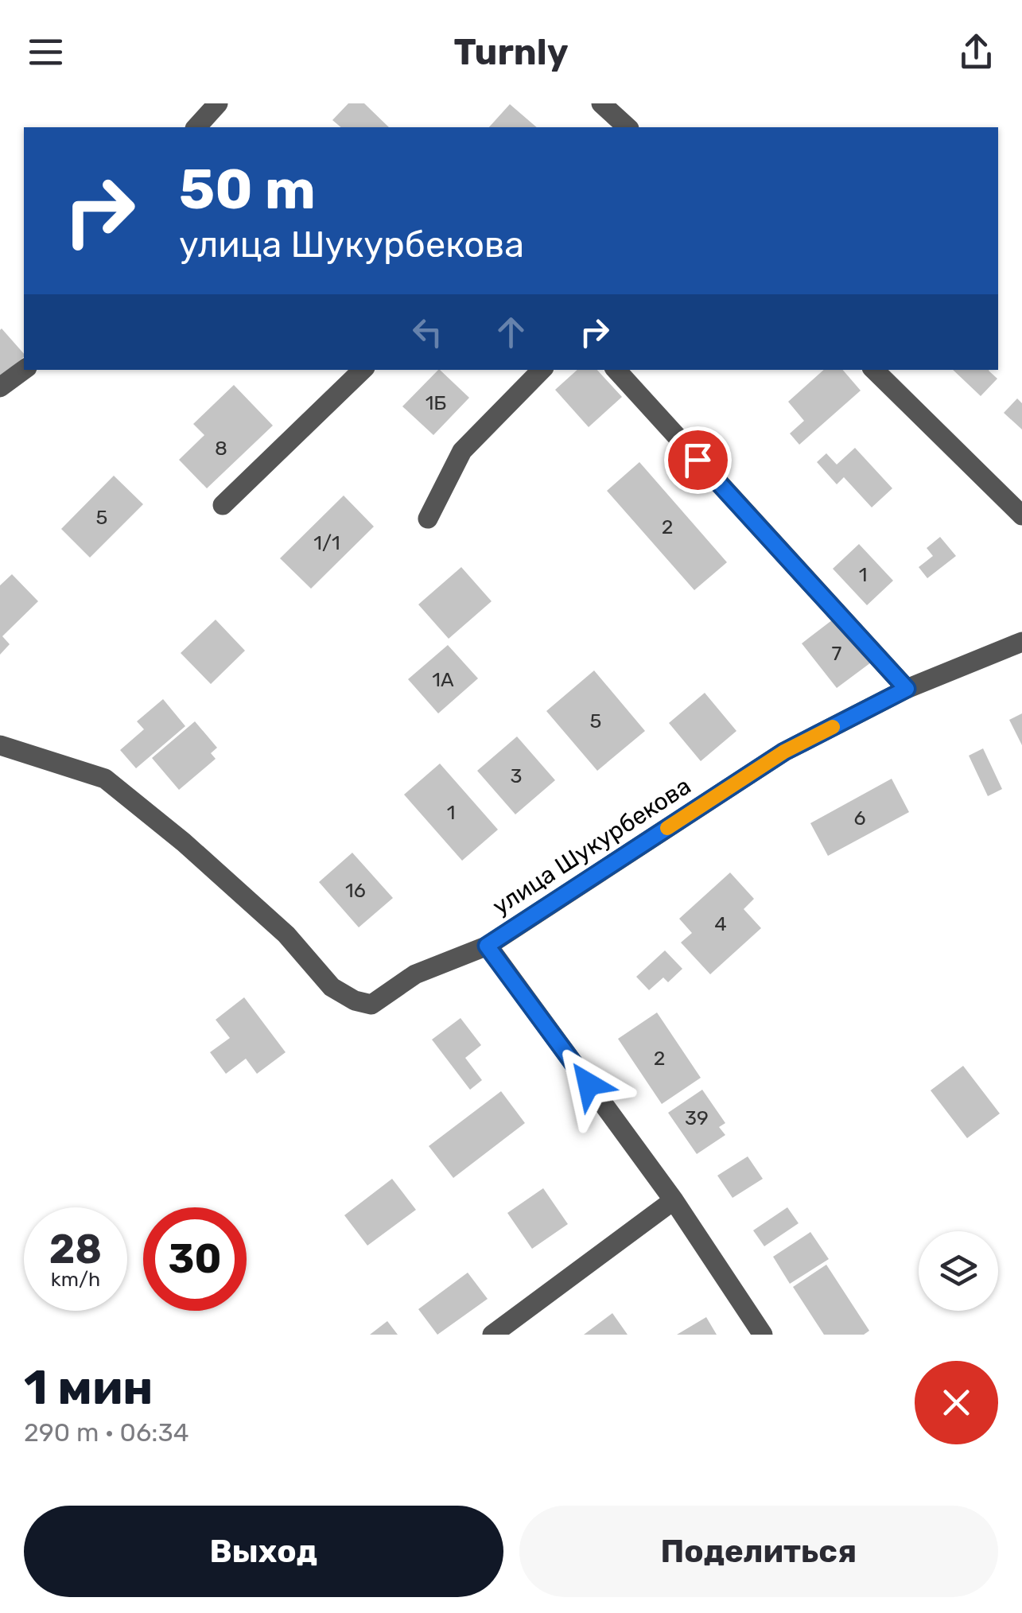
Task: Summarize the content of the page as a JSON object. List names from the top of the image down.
{
  "streets": {
    "street": ["улица Шукурбекова"]
  },
  "house_numbers": [
    "1Б",
    "8",
    "5",
    "2",
    "1/1",
    "1",
    "7",
    "1А",
    "5",
    "3",
    "1",
    "6",
    "16",
    "4",
    "2",
    "39"
  ],
  "page": {
    "header": "Turnly",
    "turn": ["50 m", "улица Шукурбекова"],
    "speed": "28 km/h",
    "limit": "30",
    "heading": ["1 мин", "290 m · 06:34"],
    "buttons": ["Выход", "Поделиться"]
  }
}
